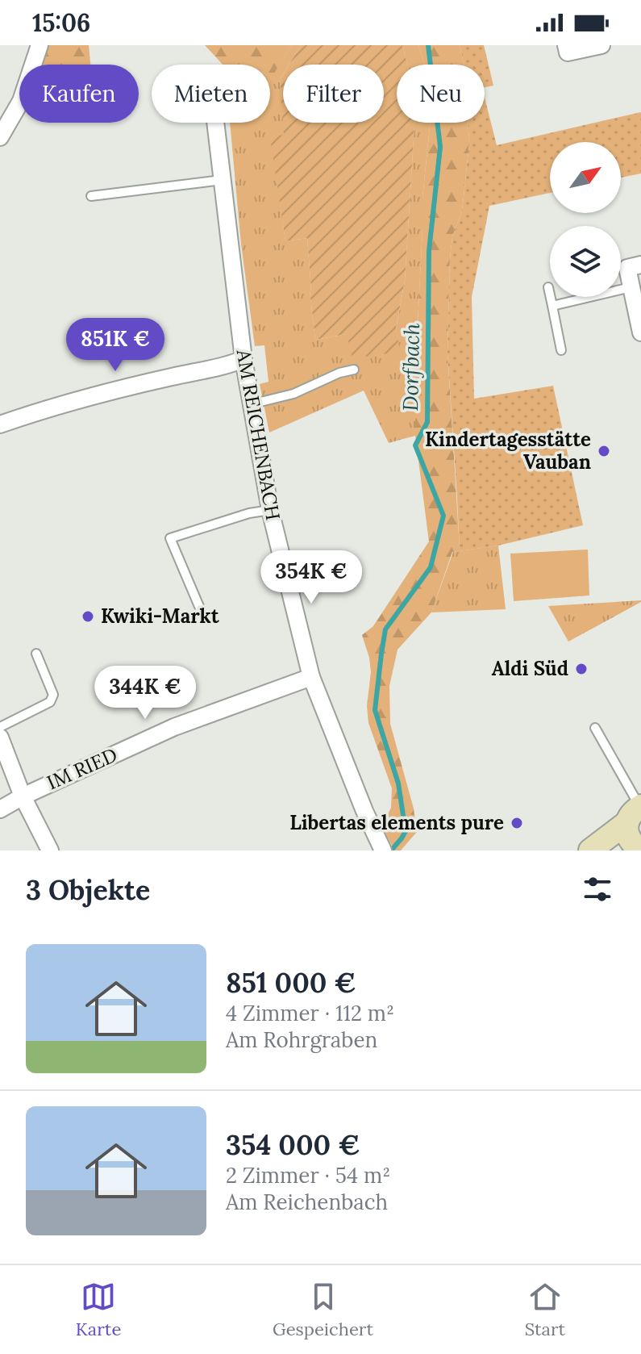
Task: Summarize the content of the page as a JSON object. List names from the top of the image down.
{
  "streets": {
    "street": ["AM REICHENBACH", "IM RIED"]
  },
  "crossings": [
    ["AM REICHENBACH", "IM RIED"]
  ],
  "water": ["Dorfbach"],
  "places": [
    "Kindertagesstätte Vauban",
    "Kwiki-Markt",
    "Aldi Süd",
    "Libertas elements pure"
  ],
  "north": "top right",
  "page": {
    "status": "15:06",
    "chip": [
      "Kaufen",
      "Mieten",
      "Filter",
      "Neu"
    ],
    "price": ["851K €", "354K €", "344K €"],
    "heading": "3 Objekte",
    "list": [
      {
        "name": "851 000 €",
        "note": "4 Zimmer · 112 m² · Am Rohrgraben"
      },
      {
        "name": "354 000 €",
        "note": "2 Zimmer · 54 m² · Am Reichenbach"
      }
    ],
    "tabs": ["Karte", "Gespeichert", "Start"]
  }
}
